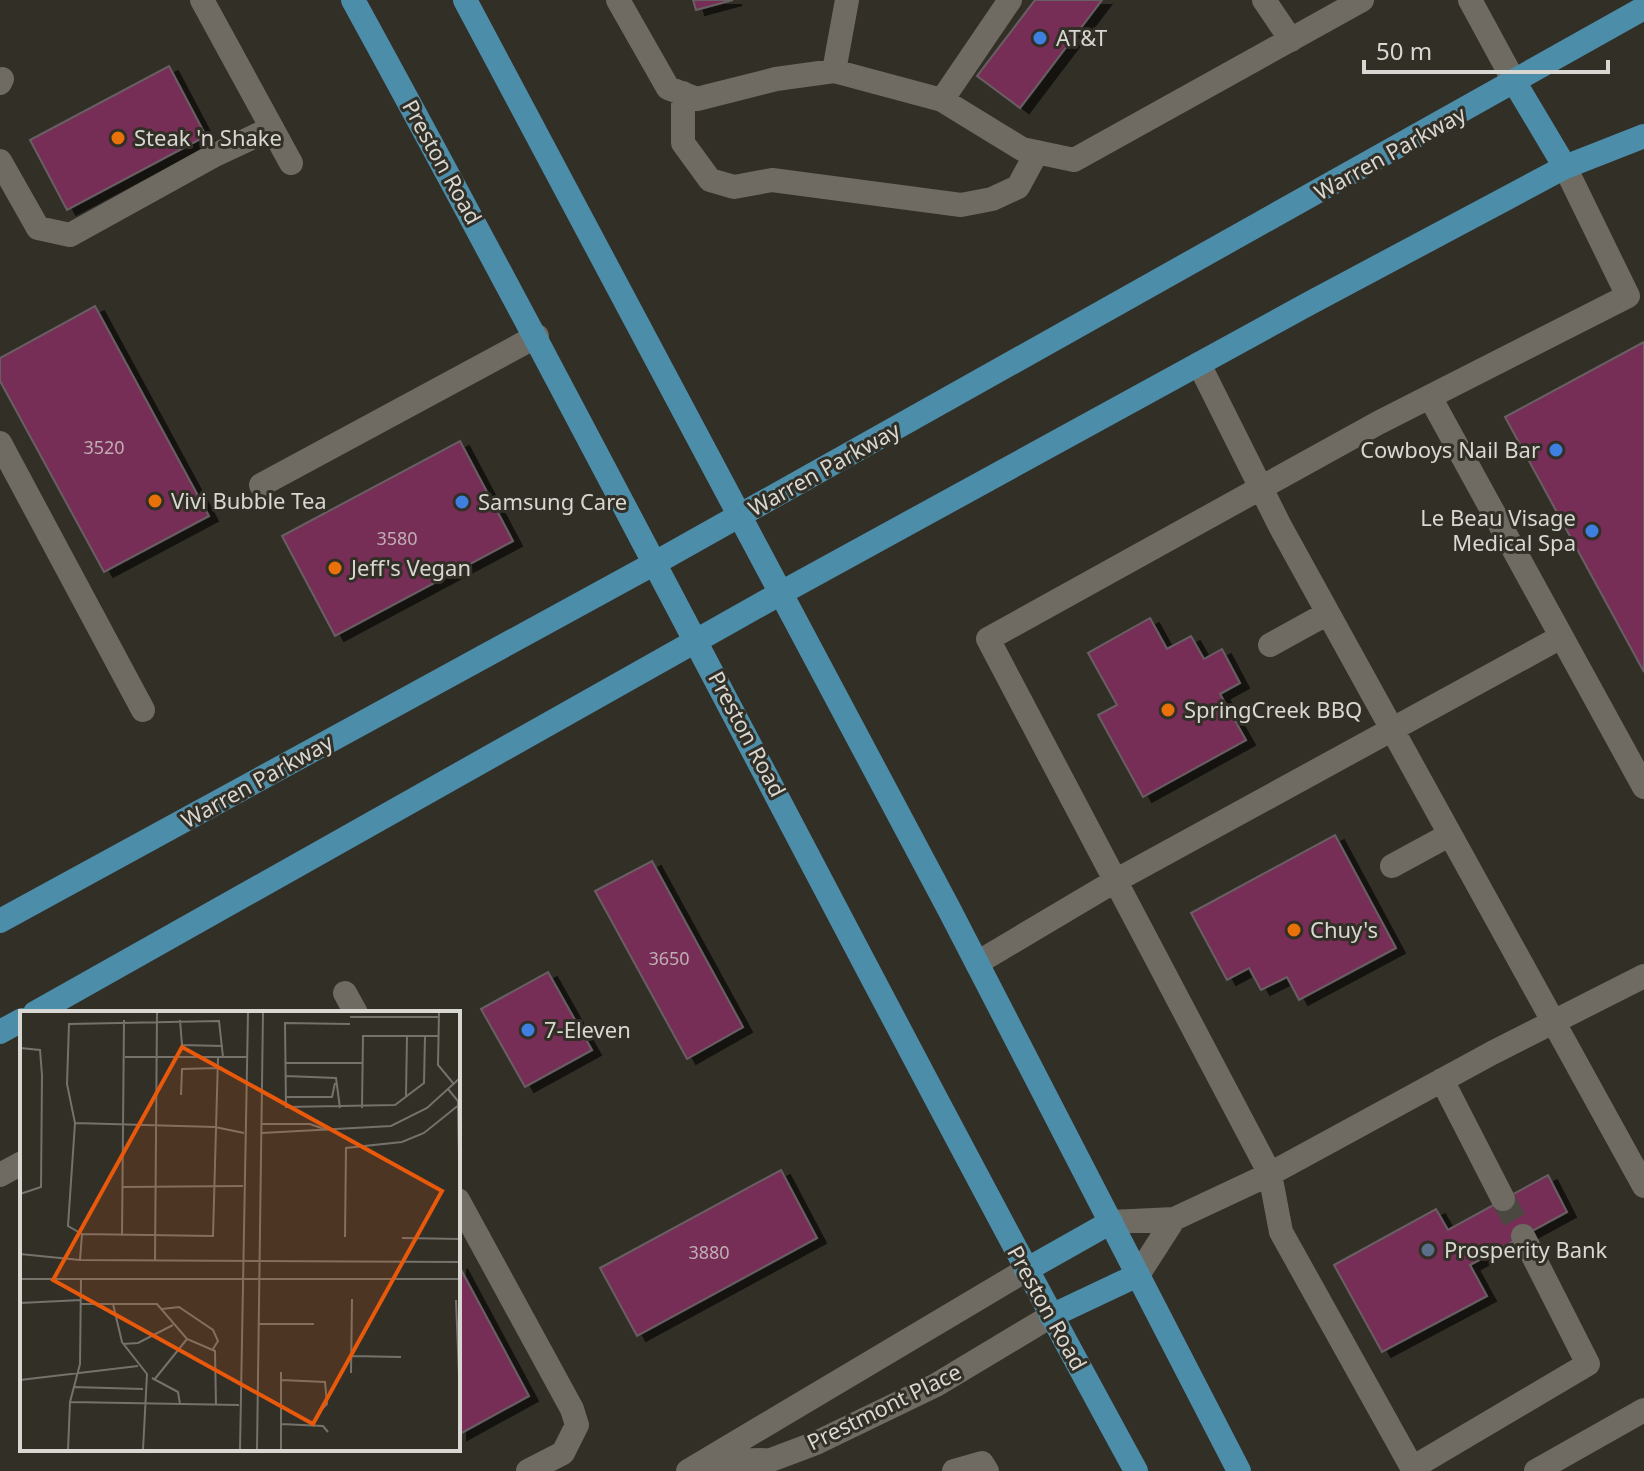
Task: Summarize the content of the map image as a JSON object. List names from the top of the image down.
{
  "streets": {
    "main road": ["Warren Parkway", "Preston Road"],
    "street": ["Prestmont Place"]
  },
  "crossings": [
    ["Warren Parkway", "Preston Road"],
    ["Preston Road", "Prestmont Place"]
  ],
  "places": [
    "AT&T",
    "Steak 'n Shake",
    "Cowboys Nail Bar",
    "Vivi Bubble Tea",
    "Samsung Care",
    "Le Beau Visage Medical Spa",
    "Jeff's Vegan",
    "SpringCreek BBQ",
    "Chuy's",
    "7-Eleven",
    "Prosperity Bank"
  ],
  "house_numbers": [
    "3520",
    "3580",
    "3650",
    "3880"
  ],
  "scale_bar": "50 m"
}
